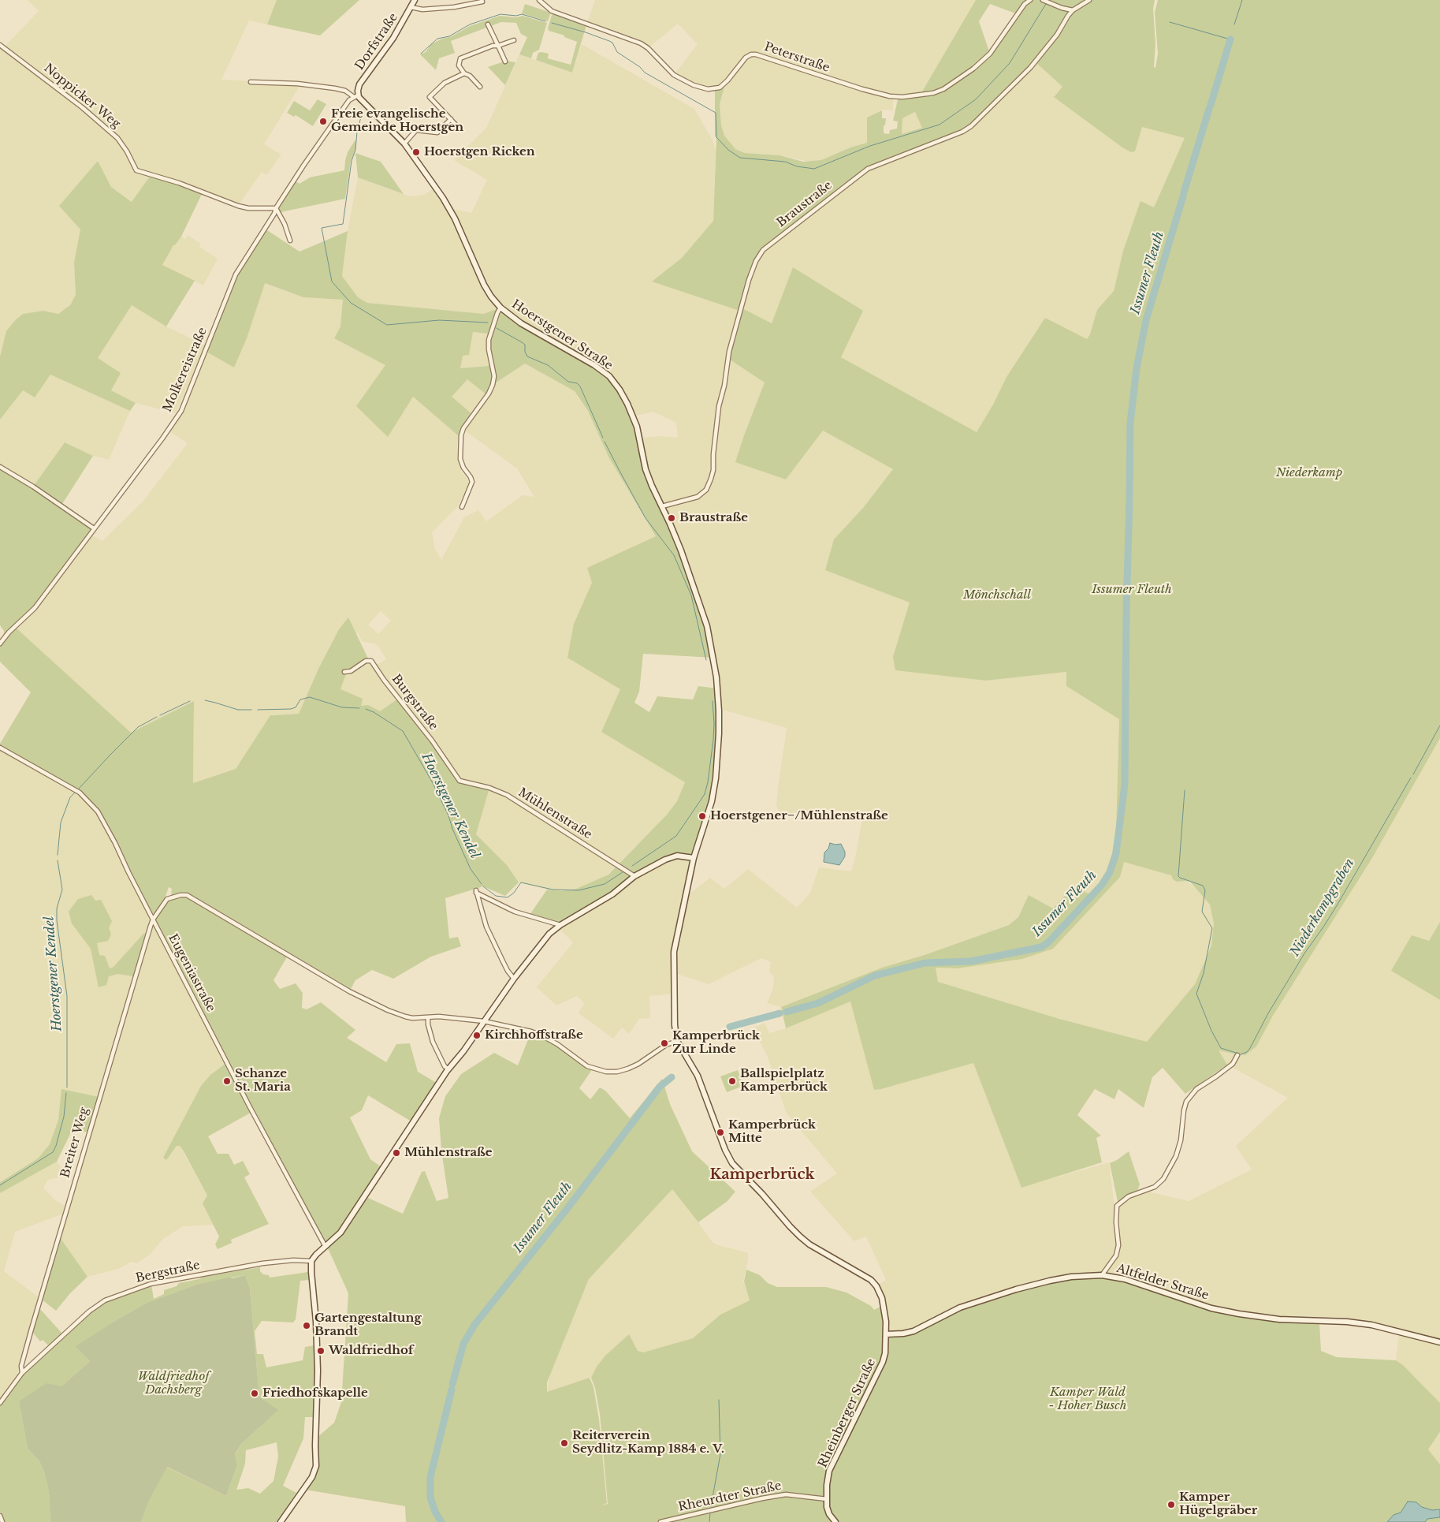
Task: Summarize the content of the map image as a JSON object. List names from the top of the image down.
{
  "streets": {
    "main road": [
      "Dorfstraße",
      "Hoerstgener Straße",
      "Altfelder Straße",
      "Rheinberger Straße"
    ],
    "street": [
      "Peterstraße",
      "Noppicker Weg",
      "Braustraße",
      "Molkereistraße",
      "Burgstraße",
      "Mühlenstraße",
      "Eugeniastraße",
      "Breiter Weg",
      "Bergstraße",
      "Rheurdter Straße"
    ]
  },
  "crossings": [
    ["Dorfstraße", "Hoerstgener Straße"],
    ["Dorfstraße", "Molkereistraße"],
    ["Noppicker Weg", "Molkereistraße"],
    ["Braustraße", "Hoerstgener Straße"],
    ["Hoerstgener Straße", "Molkereistraße"],
    ["Hoerstgener Straße", "Altfelder Straße"],
    ["Hoerstgener Straße", "Rheinberger Straße"],
    ["Burgstraße", "Mühlenstraße"],
    ["Eugeniastraße", "Breiter Weg"],
    ["Breiter Weg", "Bergstraße"],
    ["Altfelder Straße", "Rheinberger Straße"],
    ["Rheinberger Straße", "Rheurdter Straße"]
  ],
  "districts": ["Kamperbrück"],
  "water": ["Issumer Fleuth", "Hoerstgener Kendel", "Niederkampgraben"],
  "parks": [
    "Niederkamp",
    "Issumer Fleuth",
    "Mönchschall",
    "Waldfriedhof Dachsberg",
    "Kamper Wald - Hoher Busch"
  ],
  "places": [
    "Freie evangelische Gemeinde Hoerstgen",
    "Hoerstgen Ricken",
    "Braustraße",
    "Hoerstgener−/Mühlenstraße",
    "Kirchhoffstraße",
    "Kamperbrück Zur Linde",
    "Schanze St. Maria",
    "Ballspielplatz Kamperbrück",
    "Kamperbrück Mitte",
    "Mühlenstraße",
    "Gartengestaltung Brandt",
    "Waldfriedhof",
    "Friedhofskapelle",
    "Reiterverein Seydlitz-Kamp 1884 e. V.",
    "Kamper Hügelgräber"
  ]
}
